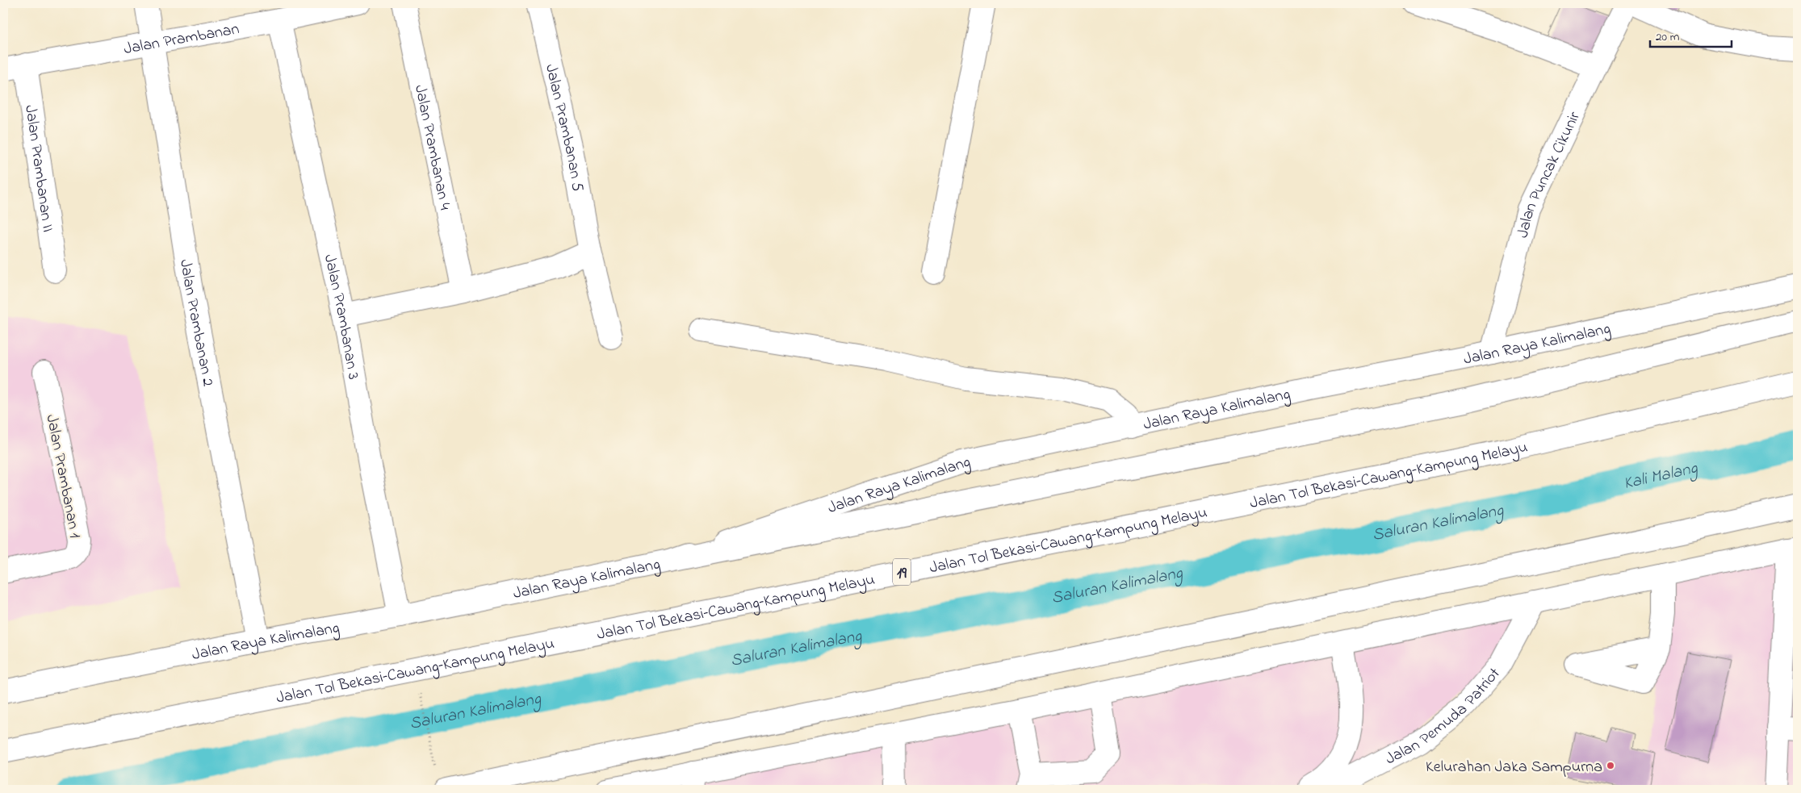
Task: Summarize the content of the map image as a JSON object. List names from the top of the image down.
{
  "streets": {
    "main road": [
      "Jalan Prambanan",
      "Jalan Prambanan 5",
      "Jalan Prambanan 4",
      "Jalan Prambanan II",
      "Jalan Puncak Cikunir",
      "Jalan Prambanan 3",
      "Jalan Prambanan 2",
      "Jalan Raya Kalimalang",
      "Jalan Tol Bekasi–Cawang–Kampung Melayu",
      "Jalan Prambanan 1",
      "19",
      "Jalan Pemuda Patriot"
    ]
  },
  "crossings": [
    ["Jalan Prambanan", "Jalan Prambanan II"],
    ["Jalan Prambanan", "Jalan Prambanan 3"],
    ["Jalan Prambanan", "Jalan Prambanan 2"],
    ["Jalan Puncak Cikunir", "Jalan Raya Kalimalang"],
    ["Jalan Prambanan 3", "Jalan Raya Kalimalang"],
    ["Jalan Prambanan 2", "Jalan Raya Kalimalang"]
  ],
  "water": ["Kali Malang", "Saluran Kalimalang"],
  "places": ["Kelurahan Jaka Sampurna"],
  "scale_bar": "20 m"
}
